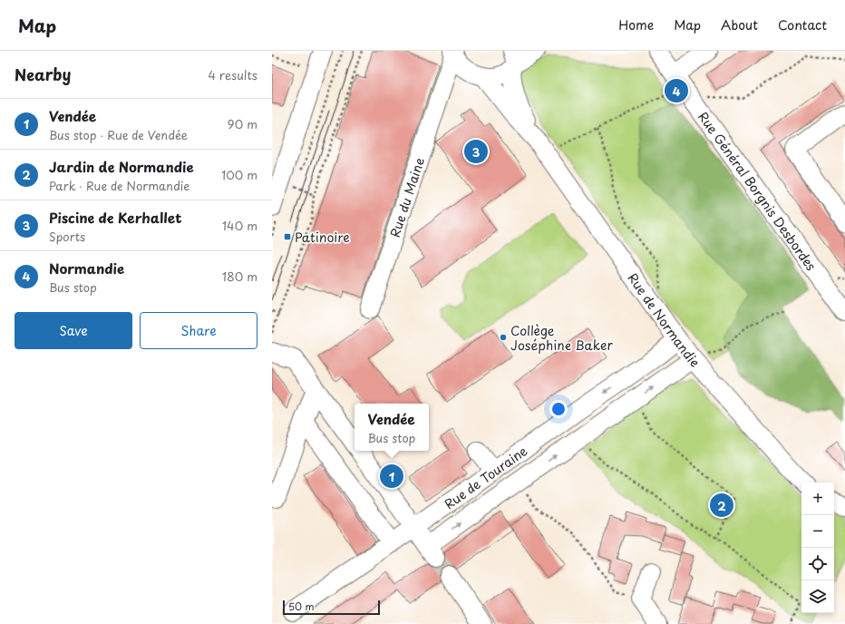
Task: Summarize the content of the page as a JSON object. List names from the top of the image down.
{
  "streets": {
    "street": [
      "Rue Général Borgnis Desbordes",
      "Rue du Maine",
      "Rue de Normandie",
      "Rue de Touraine"
    ]
  },
  "crossings": [
    ["Rue de Normandie", "Rue de Touraine"]
  ],
  "places": {
    "transit": ["Patinoire"],
    "other": ["Collège Joséphine Baker"]
  },
  "scale_bar": "50 m",
  "page": {
    "header": "Map",
    "nav": [
      "Home",
      "Map",
      "About",
      "Contact"
    ],
    "heading": ["Nearby", "4 results"],
    "pins": [
      "4",
      "3",
      "1",
      "2"
    ],
    "list": [
      {
        "mark": "1",
        "name": "Vendée",
        "note": "Bus stop · Rue de Vendée",
        "value": "90 m"
      },
      {
        "mark": "2",
        "name": "Jardin de Normandie",
        "note": "Park · Rue de Normandie",
        "value": "100 m"
      },
      {
        "mark": "3",
        "name": "Piscine de Kerhallet",
        "note": "Sports",
        "value": "140 m"
      },
      {
        "mark": "4",
        "name": "Normandie",
        "note": "Bus stop",
        "value": "180 m"
      }
    ],
    "buttons": ["Save", "Share"],
    "popup": ["Vendée", "Bus stop"],
    "map_buttons": ["+", "−"],
    "scale": "50 m"
  }
}
